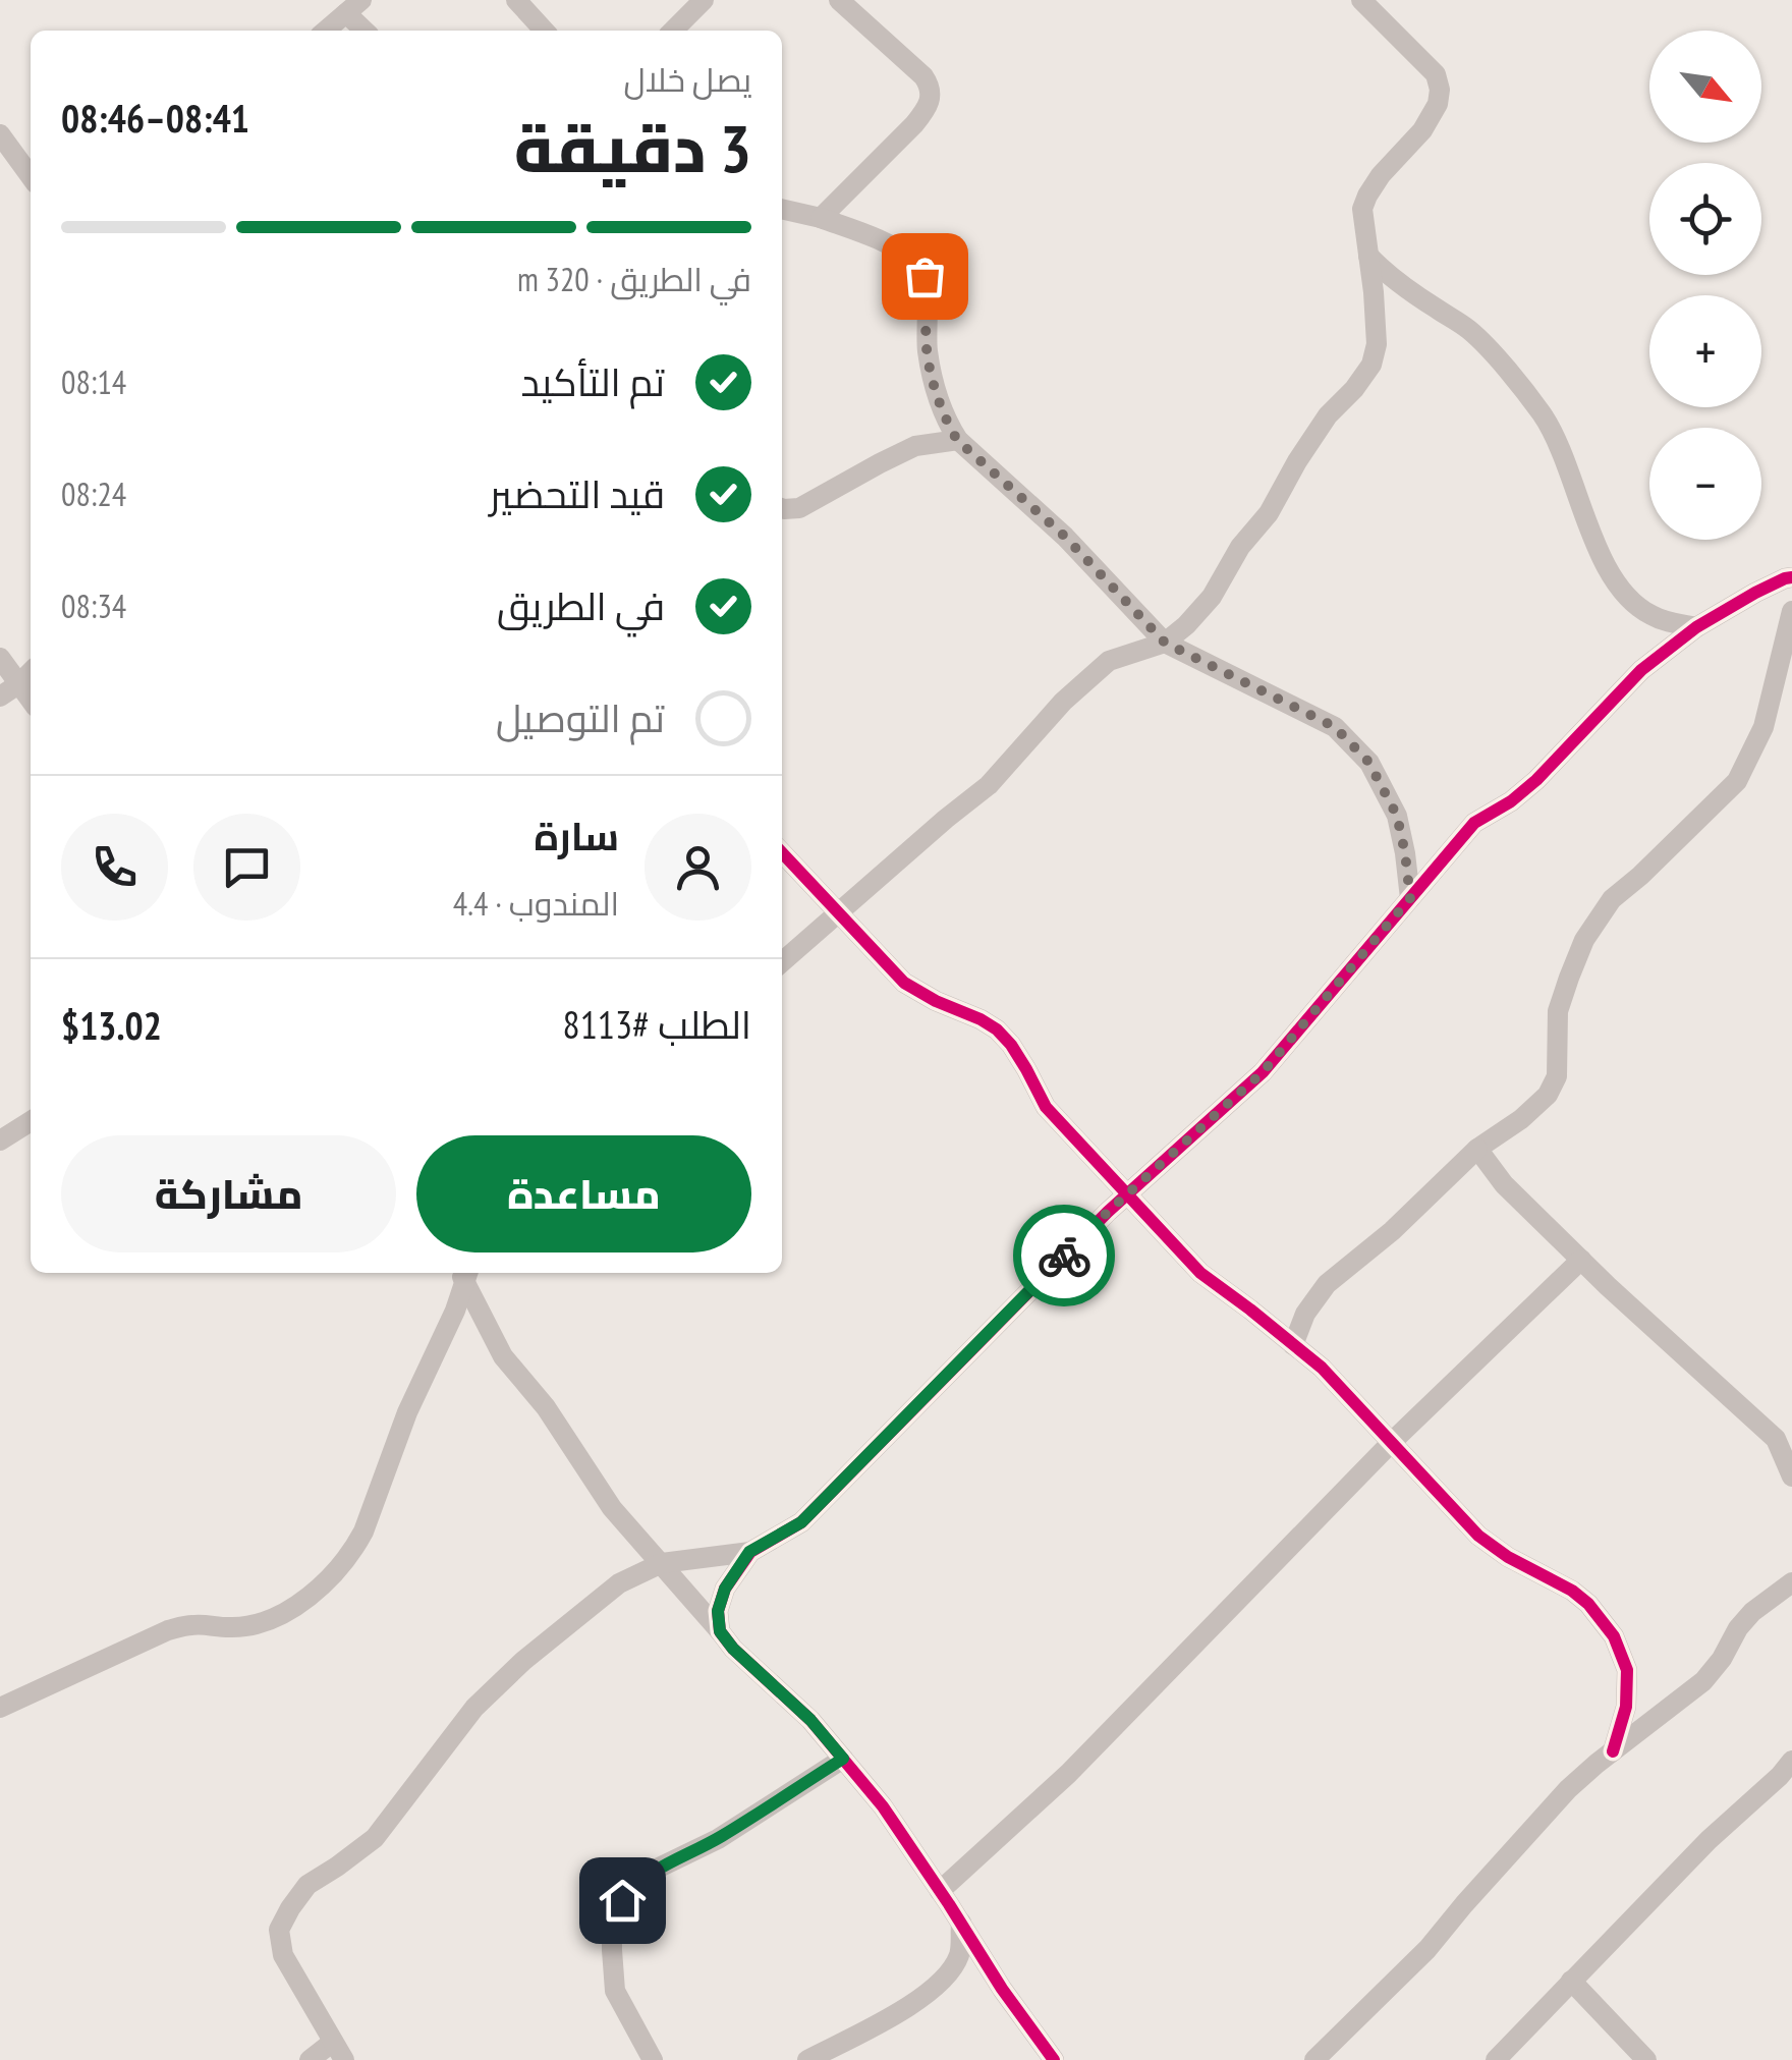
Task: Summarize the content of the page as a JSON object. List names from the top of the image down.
{
  "north": "bottom right",
  "page": {
    "map_buttons": ["+", "−"],
    "heading": ["3 دقيقة", "يصل خلال", "08:41–08:46"],
    "panel": [
      "سارة",
      "المندوب · 4.4",
      "الطلب #8113",
      "$13.02"
    ],
    "bar": "في الطريق · 320 m",
    "list": [
      ["تم التأكيد", "08:14"],
      ["قيد التحضير", "08:24"],
      ["في الطريق", "08:34"],
      "تم التوصيل"
    ],
    "buttons": ["مساعدة", "مشاركة"]
  }
}
